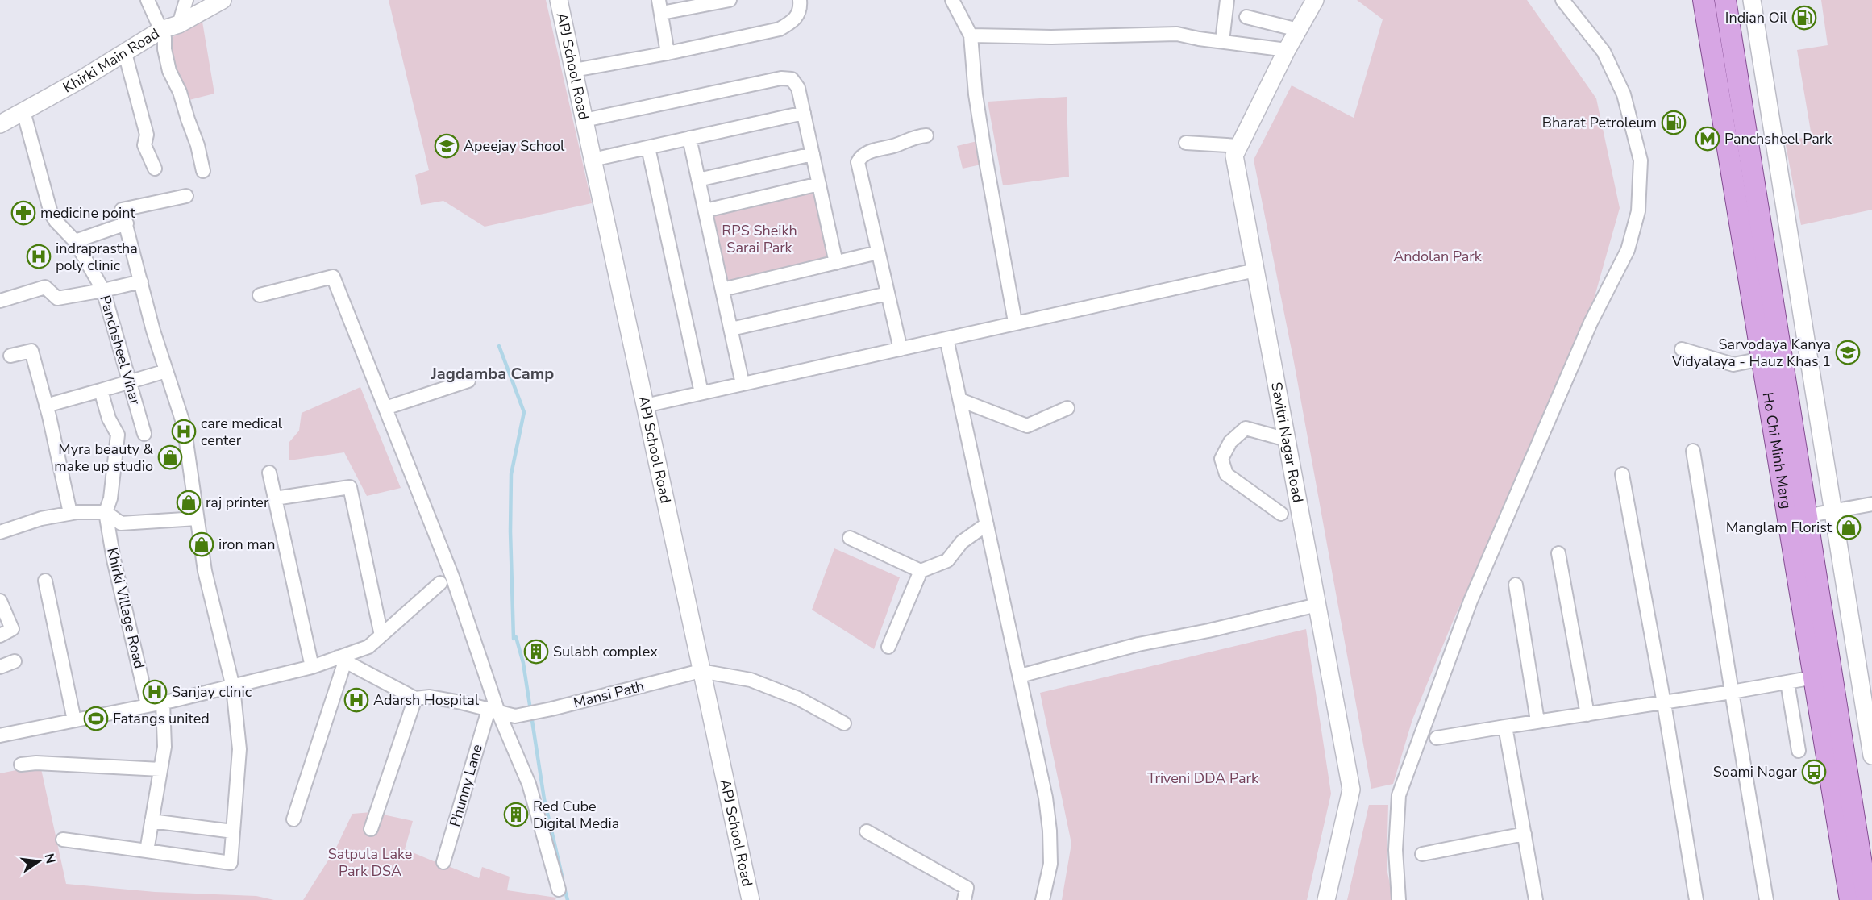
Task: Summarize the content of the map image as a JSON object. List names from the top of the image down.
{
  "streets": {
    "main road": ["Ho Chi Minh Marg"],
    "street": [
      "Khirki Main Road",
      "APJ School Road",
      "Panchsheel Vihar",
      "Savitri Nagar Road",
      "Khirki Village Road",
      "Mansi Path",
      "Phunny Lane"
    ]
  },
  "crossings": [
    ["Khirki Main Road", "Panchsheel Vihar"],
    ["APJ School Road", "Mansi Path"],
    ["Mansi Path", "Phunny Lane"]
  ],
  "districts": ["Jagdamba Camp"],
  "parks": [
    "RPS Sheikh Sarai Park",
    "Andolan Park",
    "Triveni DDA Park",
    "Satpula Lake Park DSA"
  ],
  "places": {
    "fuel station": ["Indian Oil", "Bharat Petroleum"],
    "metro station": ["Panchsheel Park"],
    "school or university": ["Apeejay School", "Sarvodaya Kanya Vidyalaya - Hauz Khas 1"],
    "pharmacy": ["medicine point"],
    "hospital": [
      "indraprastha poly clinic",
      "care medical center",
      "Sanjay clinic",
      "Adarsh Hospital"
    ],
    "shop": [
      "Myra beauty & make up studio",
      "raj printer",
      "Manglam Florist",
      "iron man"
    ],
    "building": ["Sulabh complex", "Red Cube Digital Media"],
    "sports": ["Fatangs united"],
    "bus stop": ["Soami Nagar"]
  },
  "north": "right"
}
